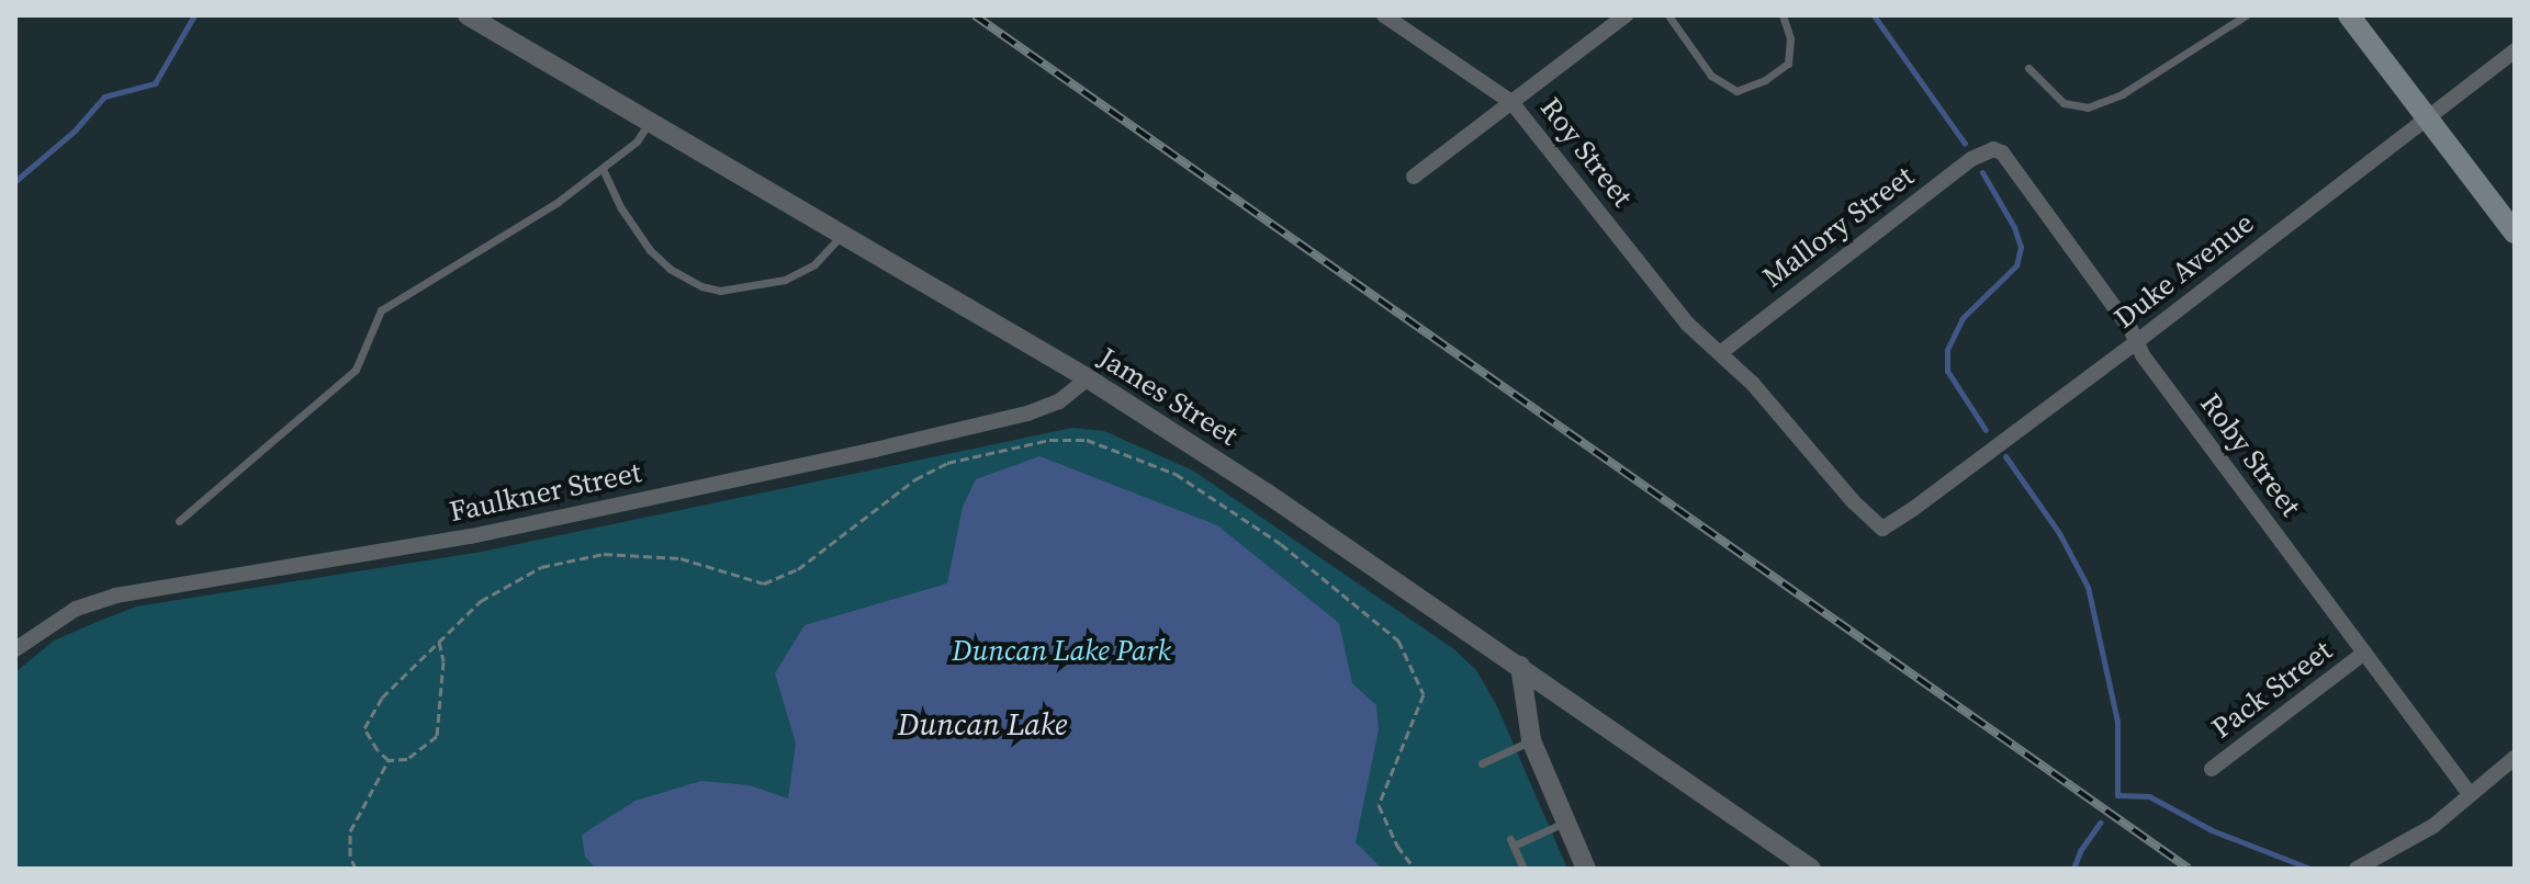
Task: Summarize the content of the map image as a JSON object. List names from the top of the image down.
{
  "streets": {
    "street": [
      "Roy Street",
      "Mallory Street",
      "Duke Avenue",
      "James Street",
      "Roby Street",
      "Faulkner Street",
      "Pack Street"
    ]
  },
  "crossings": [
    ["Roy Street", "Mallory Street"],
    ["Roy Street", "Duke Avenue"],
    ["Mallory Street", "Roby Street"],
    ["Duke Avenue", "Roby Street"],
    ["James Street", "Faulkner Street"],
    ["Roby Street", "Pack Street"]
  ],
  "water": ["Duncan Lake"],
  "parks": ["Duncan Lake Park"]
}
